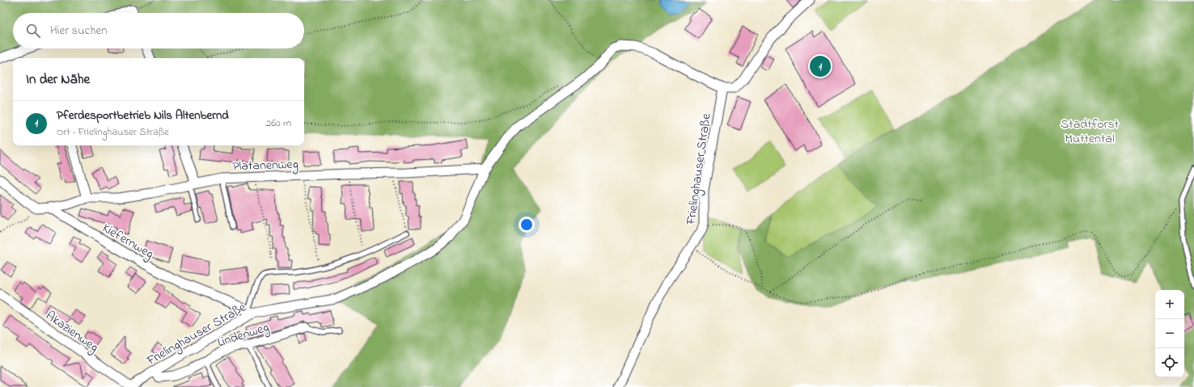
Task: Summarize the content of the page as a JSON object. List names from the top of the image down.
{
  "streets": {
    "street": [
      "Platanenweg",
      "Frielinghauser Straße",
      "Kiefernweg",
      "Akazienweg",
      "Lindenweg"
    ]
  },
  "crossings": [
    ["Platanenweg", "Frielinghauser Straße"],
    ["Platanenweg", "Kiefernweg"],
    ["Frielinghauser Straße", "Kiefernweg"],
    ["Frielinghauser Straße", "Akazienweg"],
    ["Frielinghauser Straße", "Lindenweg"]
  ],
  "parks": ["Stadtforst Muttental"],
  "page": {
    "search": "Hier suchen",
    "pins": "1",
    "heading": "In der Nähe",
    "list": [
      {
        "mark": "1",
        "name": "Pferdesportbetrieb Nils Altenbernd",
        "note": "Ort · Frielinghauser Straße",
        "value": "260 m"
      }
    ],
    "map_buttons": ["+", "−"]
  }
}
